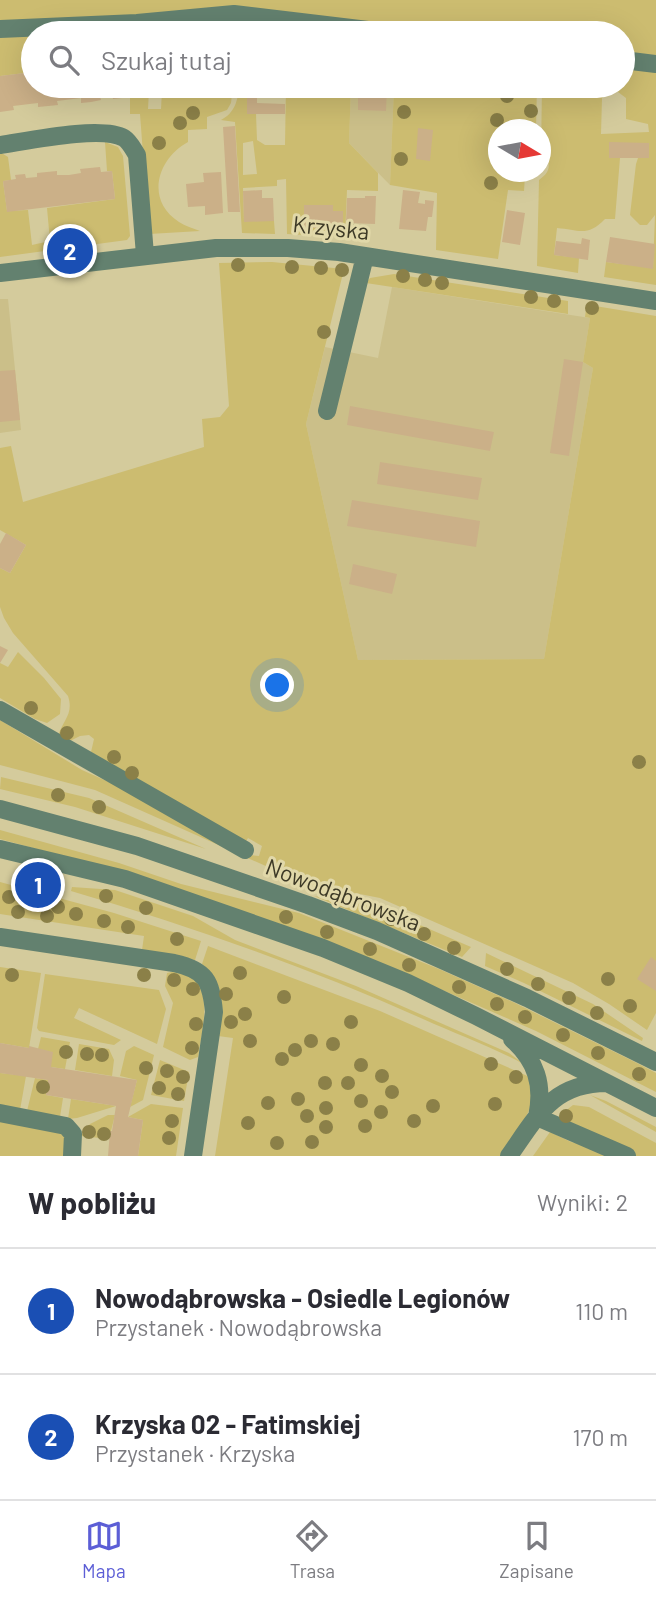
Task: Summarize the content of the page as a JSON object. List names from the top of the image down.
{
  "streets": {
    "street": ["Krzyska", "Nowodąbrowska"]
  },
  "north": "right",
  "page": {
    "search": "Szukaj tutaj",
    "pins": ["2", "1"],
    "heading": ["W pobliżu", "Wyniki: 2"],
    "list": [
      {
        "mark": "1",
        "name": "Nowodąbrowska - Osiedle Legionów",
        "note": "Przystanek · Nowodąbrowska",
        "value": "110 m"
      },
      {
        "mark": "2",
        "name": "Krzyska 02 - Fatimskiej",
        "note": "Przystanek · Krzyska",
        "value": "170 m"
      }
    ],
    "nav": ["Mapa", "Trasa", "Zapisane"]
  }
}
